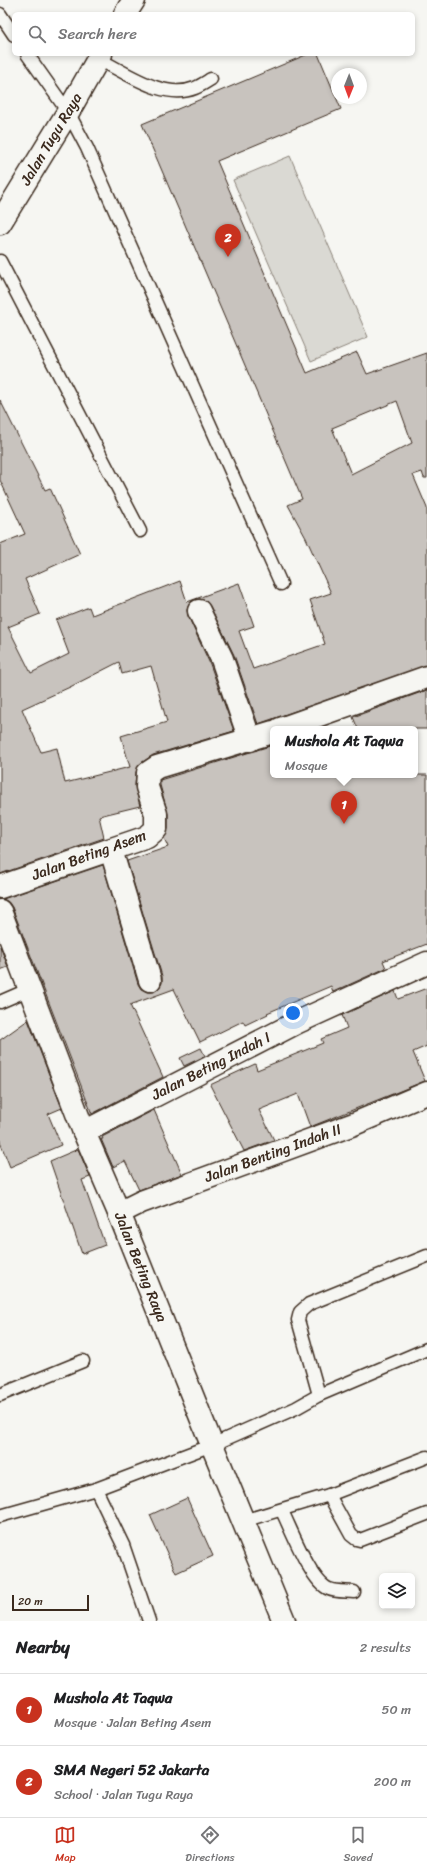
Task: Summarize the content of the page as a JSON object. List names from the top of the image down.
{
  "streets": {
    "street": [
      "Jalan Tugu Raya",
      "Jalan Beting Asem",
      "Jalan Beting Indah I",
      "Jalan Benting Indah II",
      "Jalan Beting Raya"
    ]
  },
  "crossings": [
    ["Jalan Beting Indah I", "Jalan Beting Raya"],
    ["Jalan Benting Indah II", "Jalan Beting Raya"]
  ],
  "scale_bar": "20 m",
  "north": "bottom",
  "page": {
    "search": "Search here",
    "pins": ["2", "1"],
    "popup": ["Mushola At Taqwa", "Mosque"],
    "scale": "20 m",
    "heading": ["Nearby", "2 results"],
    "list": [
      {
        "mark": "1",
        "name": "Mushola At Taqwa",
        "note": "Mosque · Jalan Beting Asem",
        "value": "50 m"
      },
      {
        "mark": "2",
        "name": "SMA Negeri 52 Jakarta",
        "note": "School · Jalan Tugu Raya",
        "value": "200 m"
      }
    ],
    "nav": ["Map", "Directions", "Saved"]
  }
}
